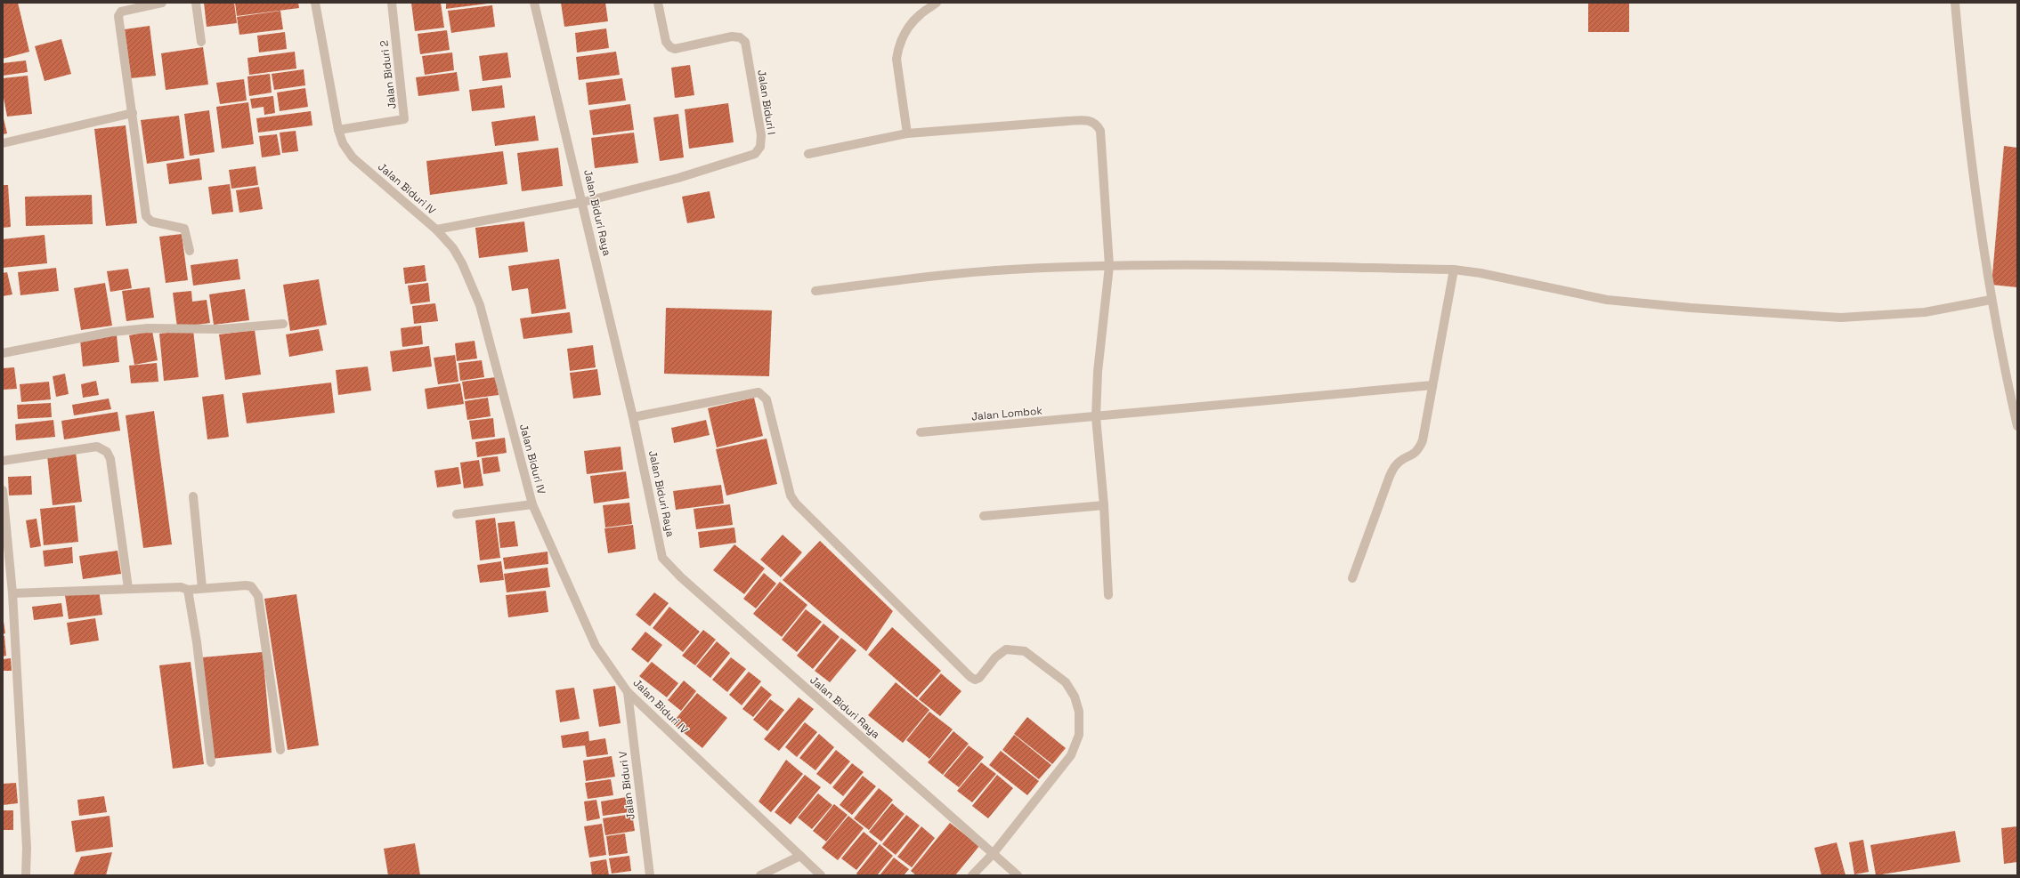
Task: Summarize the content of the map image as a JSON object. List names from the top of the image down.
{
  "streets": {
    "street": [
      "Jalan Biduri 2",
      "Jalan Biduri I",
      "Jalan Biduri IV",
      "Jalan Biduri Raya",
      "Jalan Lombok",
      "Jalan Biduri V"
    ]
  },
  "crossings": [
    ["Jalan Biduri 2", "Jalan Biduri IV"],
    ["Jalan Biduri I", "Jalan Biduri Raya"],
    ["Jalan Biduri IV", "Jalan Biduri V"]
  ]
}
